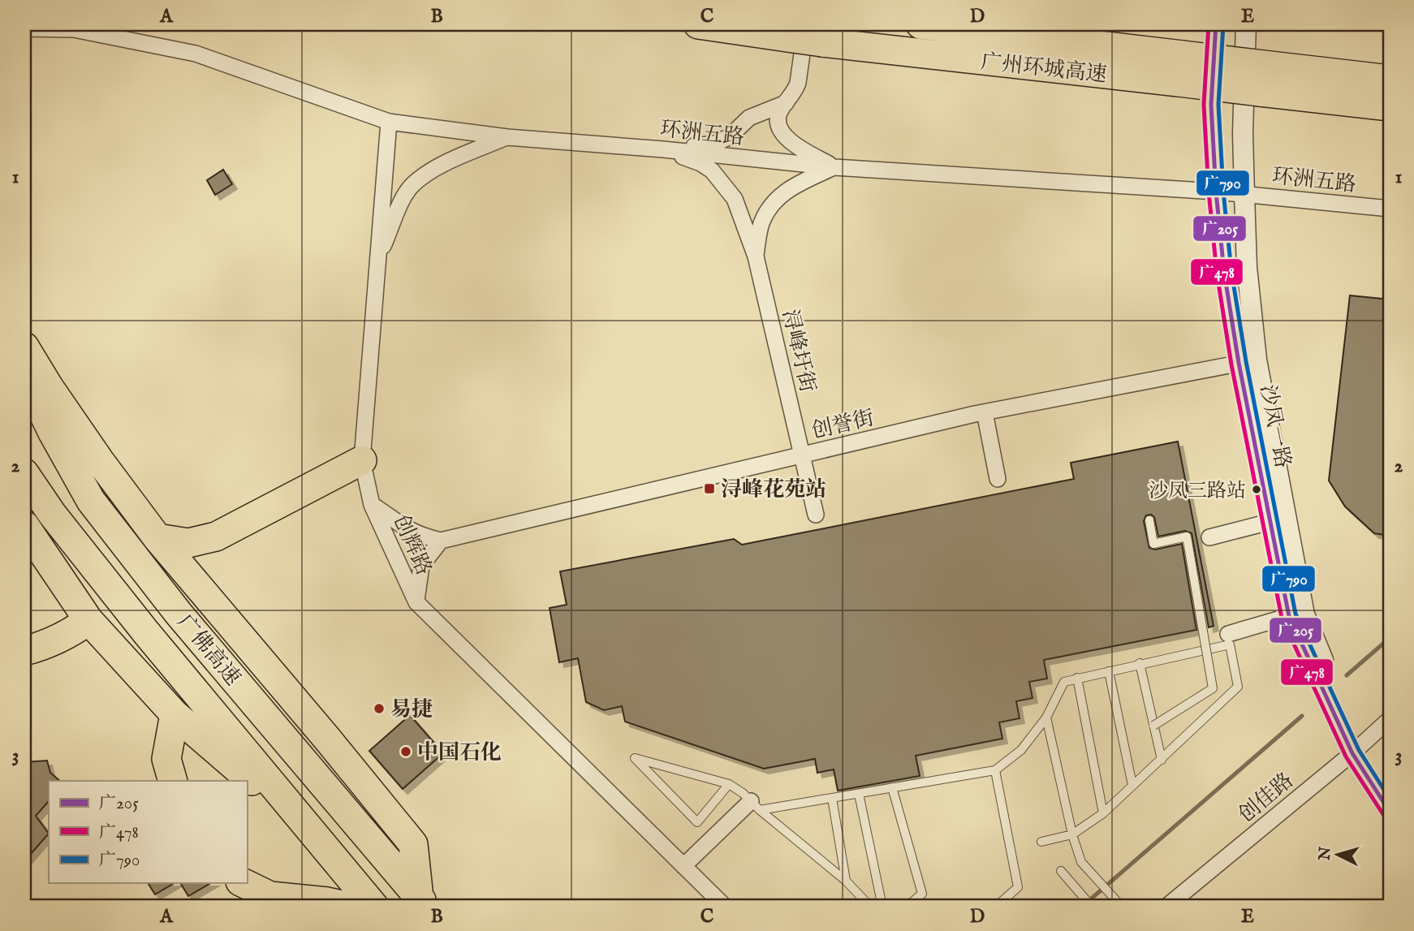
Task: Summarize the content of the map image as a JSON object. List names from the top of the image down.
{
  "streets": {
    "highway": ["广州环城高速", "广佛高速"],
    "street": [
      "环洲五路",
      "浔峰圩街",
      "创誉街",
      "沙凤一路",
      "创辉路",
      "创佳路"
    ]
  },
  "crossings": [
    ["环洲五路", "浔峰圩街"],
    ["环洲五路", "沙凤一路"],
    ["环洲五路", "创辉路"],
    ["浔峰圩街", "创誉街"],
    ["创誉街", "沙凤一路"],
    ["沙凤一路", "创佳路"]
  ],
  "places": {
    "transit": ["浔峰花苑站"],
    "other": ["沙凤三路站", "易捷", "中国石化"]
  },
  "lines": ["transit line 广205", "transit line 广478", "transit line 广790"],
  "legend": ["广205", "广478", "广790"],
  "north": "left",
  "grid": {
    "columns": [
      "A",
      "B",
      "C",
      "D",
      "E"
    ],
    "rows": ["1", "2", "3"]
  }
}
